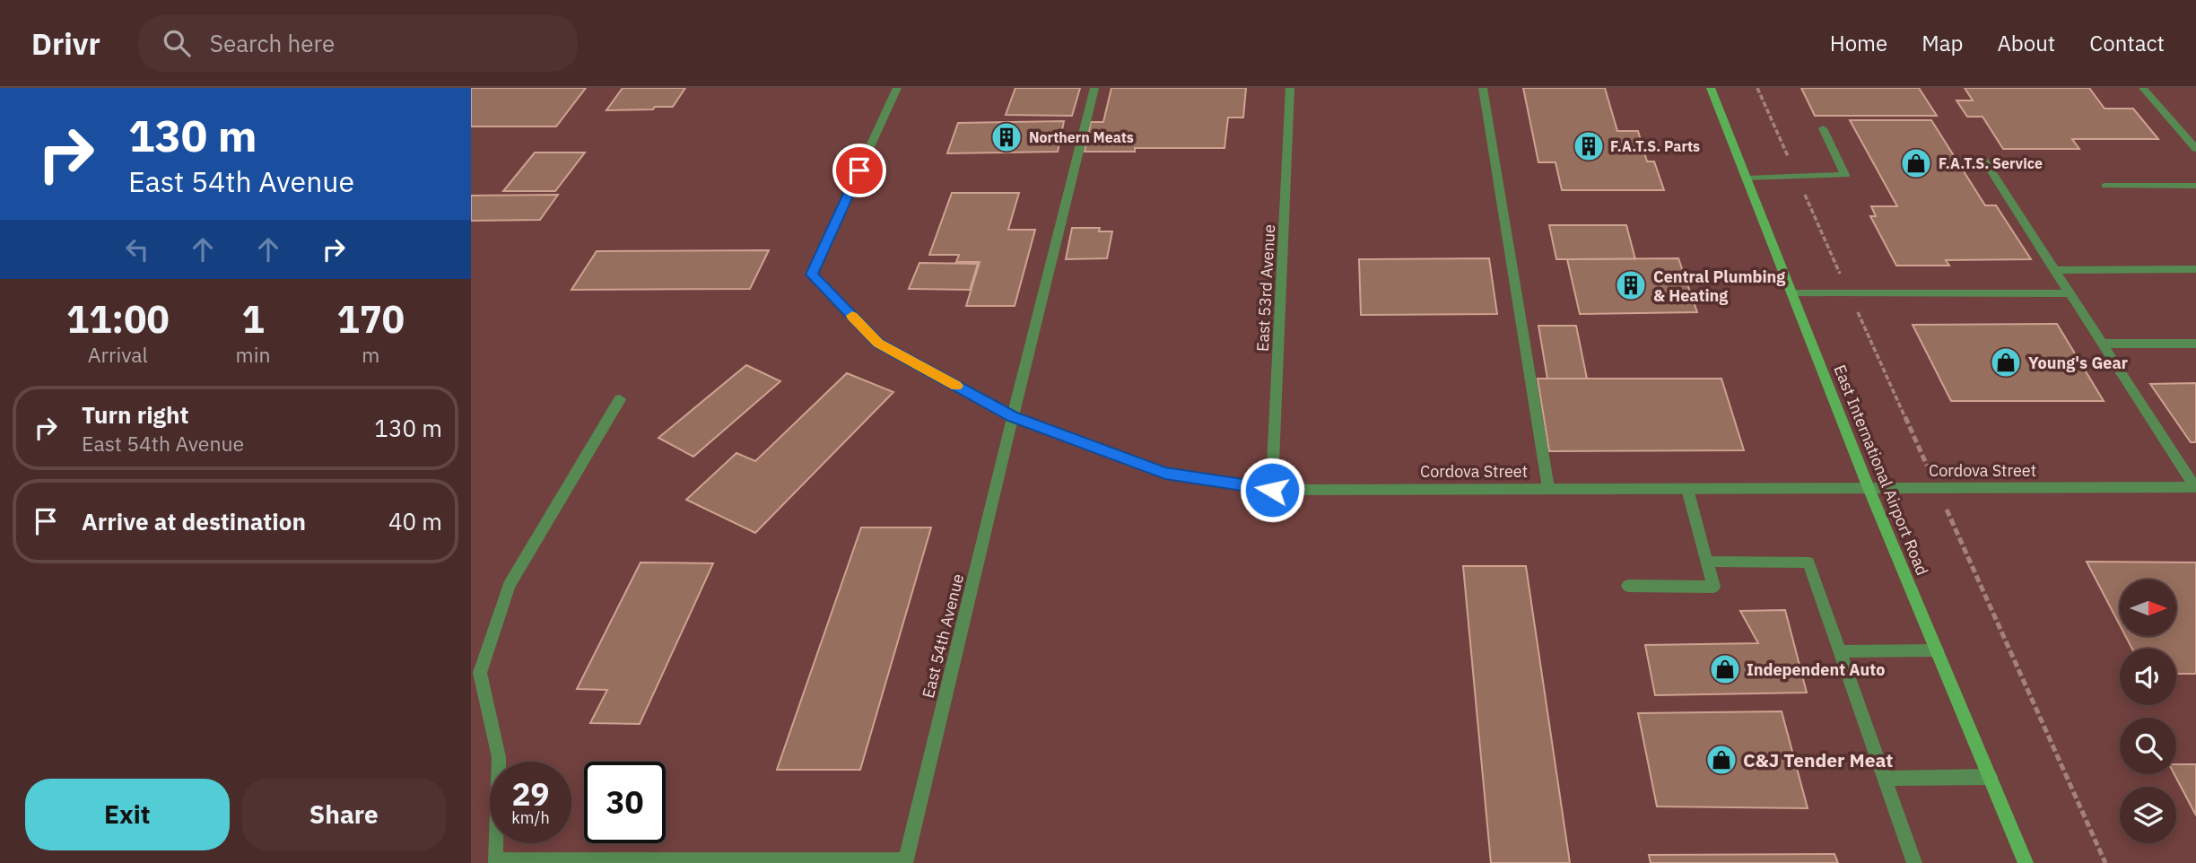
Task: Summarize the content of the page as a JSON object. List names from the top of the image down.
{
  "streets": {
    "main road": ["East International Airport Road"],
    "street": ["East 53rd Avenue", "Cordova Street", "East 54th Avenue"]
  },
  "crossings": [
    ["East 53rd Avenue", "Cordova Street"],
    ["East International Airport Road", "Cordova Street"],
    ["Cordova Street", "East 54th Avenue"]
  ],
  "places": {
    "building": ["Northern Meats", "F.A.T.S. Parts", "Central Plumbing & Heating"],
    "shop": [
      "F.A.T.S. Service",
      "Young's Gear",
      "Independent Auto",
      "C&J Tender Meat"
    ]
  },
  "north": "right",
  "page": {
    "header": "Drivr",
    "search": "Search here",
    "nav": [
      "Home",
      "Map",
      "About",
      "Contact"
    ],
    "turn": ["130 m", "East 54th Avenue"],
    "eta": [
      "11:00",
      "Arrival",
      "1",
      "min",
      "170",
      "m"
    ],
    "list": [
      {
        "name": "Turn right",
        "note": "East 54th Avenue",
        "value": "130 m"
      },
      {
        "name": "Arrive at destination",
        "value": "40 m"
      }
    ],
    "speed": "29 km/h",
    "limit": "30",
    "buttons": ["Exit", "Share"]
  }
}
